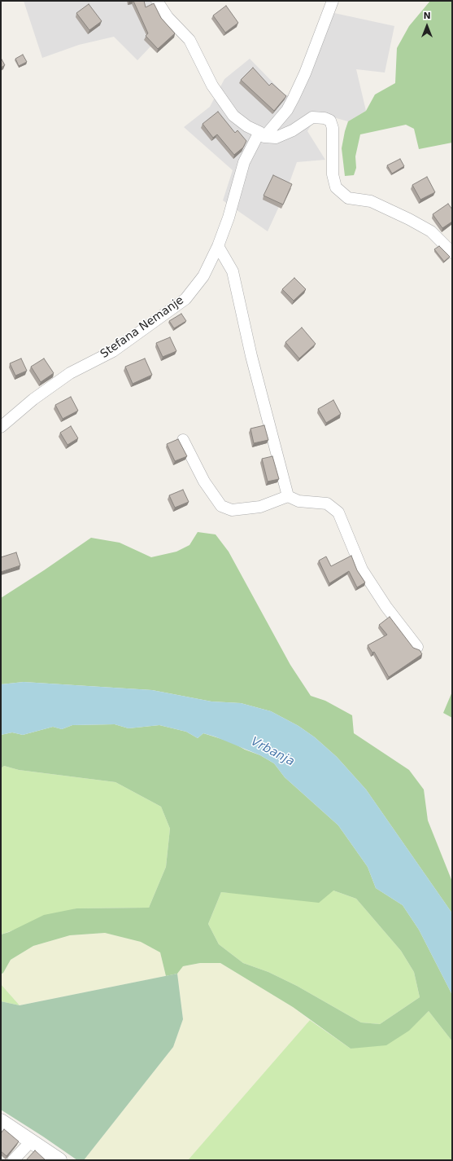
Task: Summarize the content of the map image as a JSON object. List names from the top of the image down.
{
  "streets": {
    "street": ["Stefana Nemanje"]
  },
  "water": ["Vrbanja"],
  "north": "top"
}
